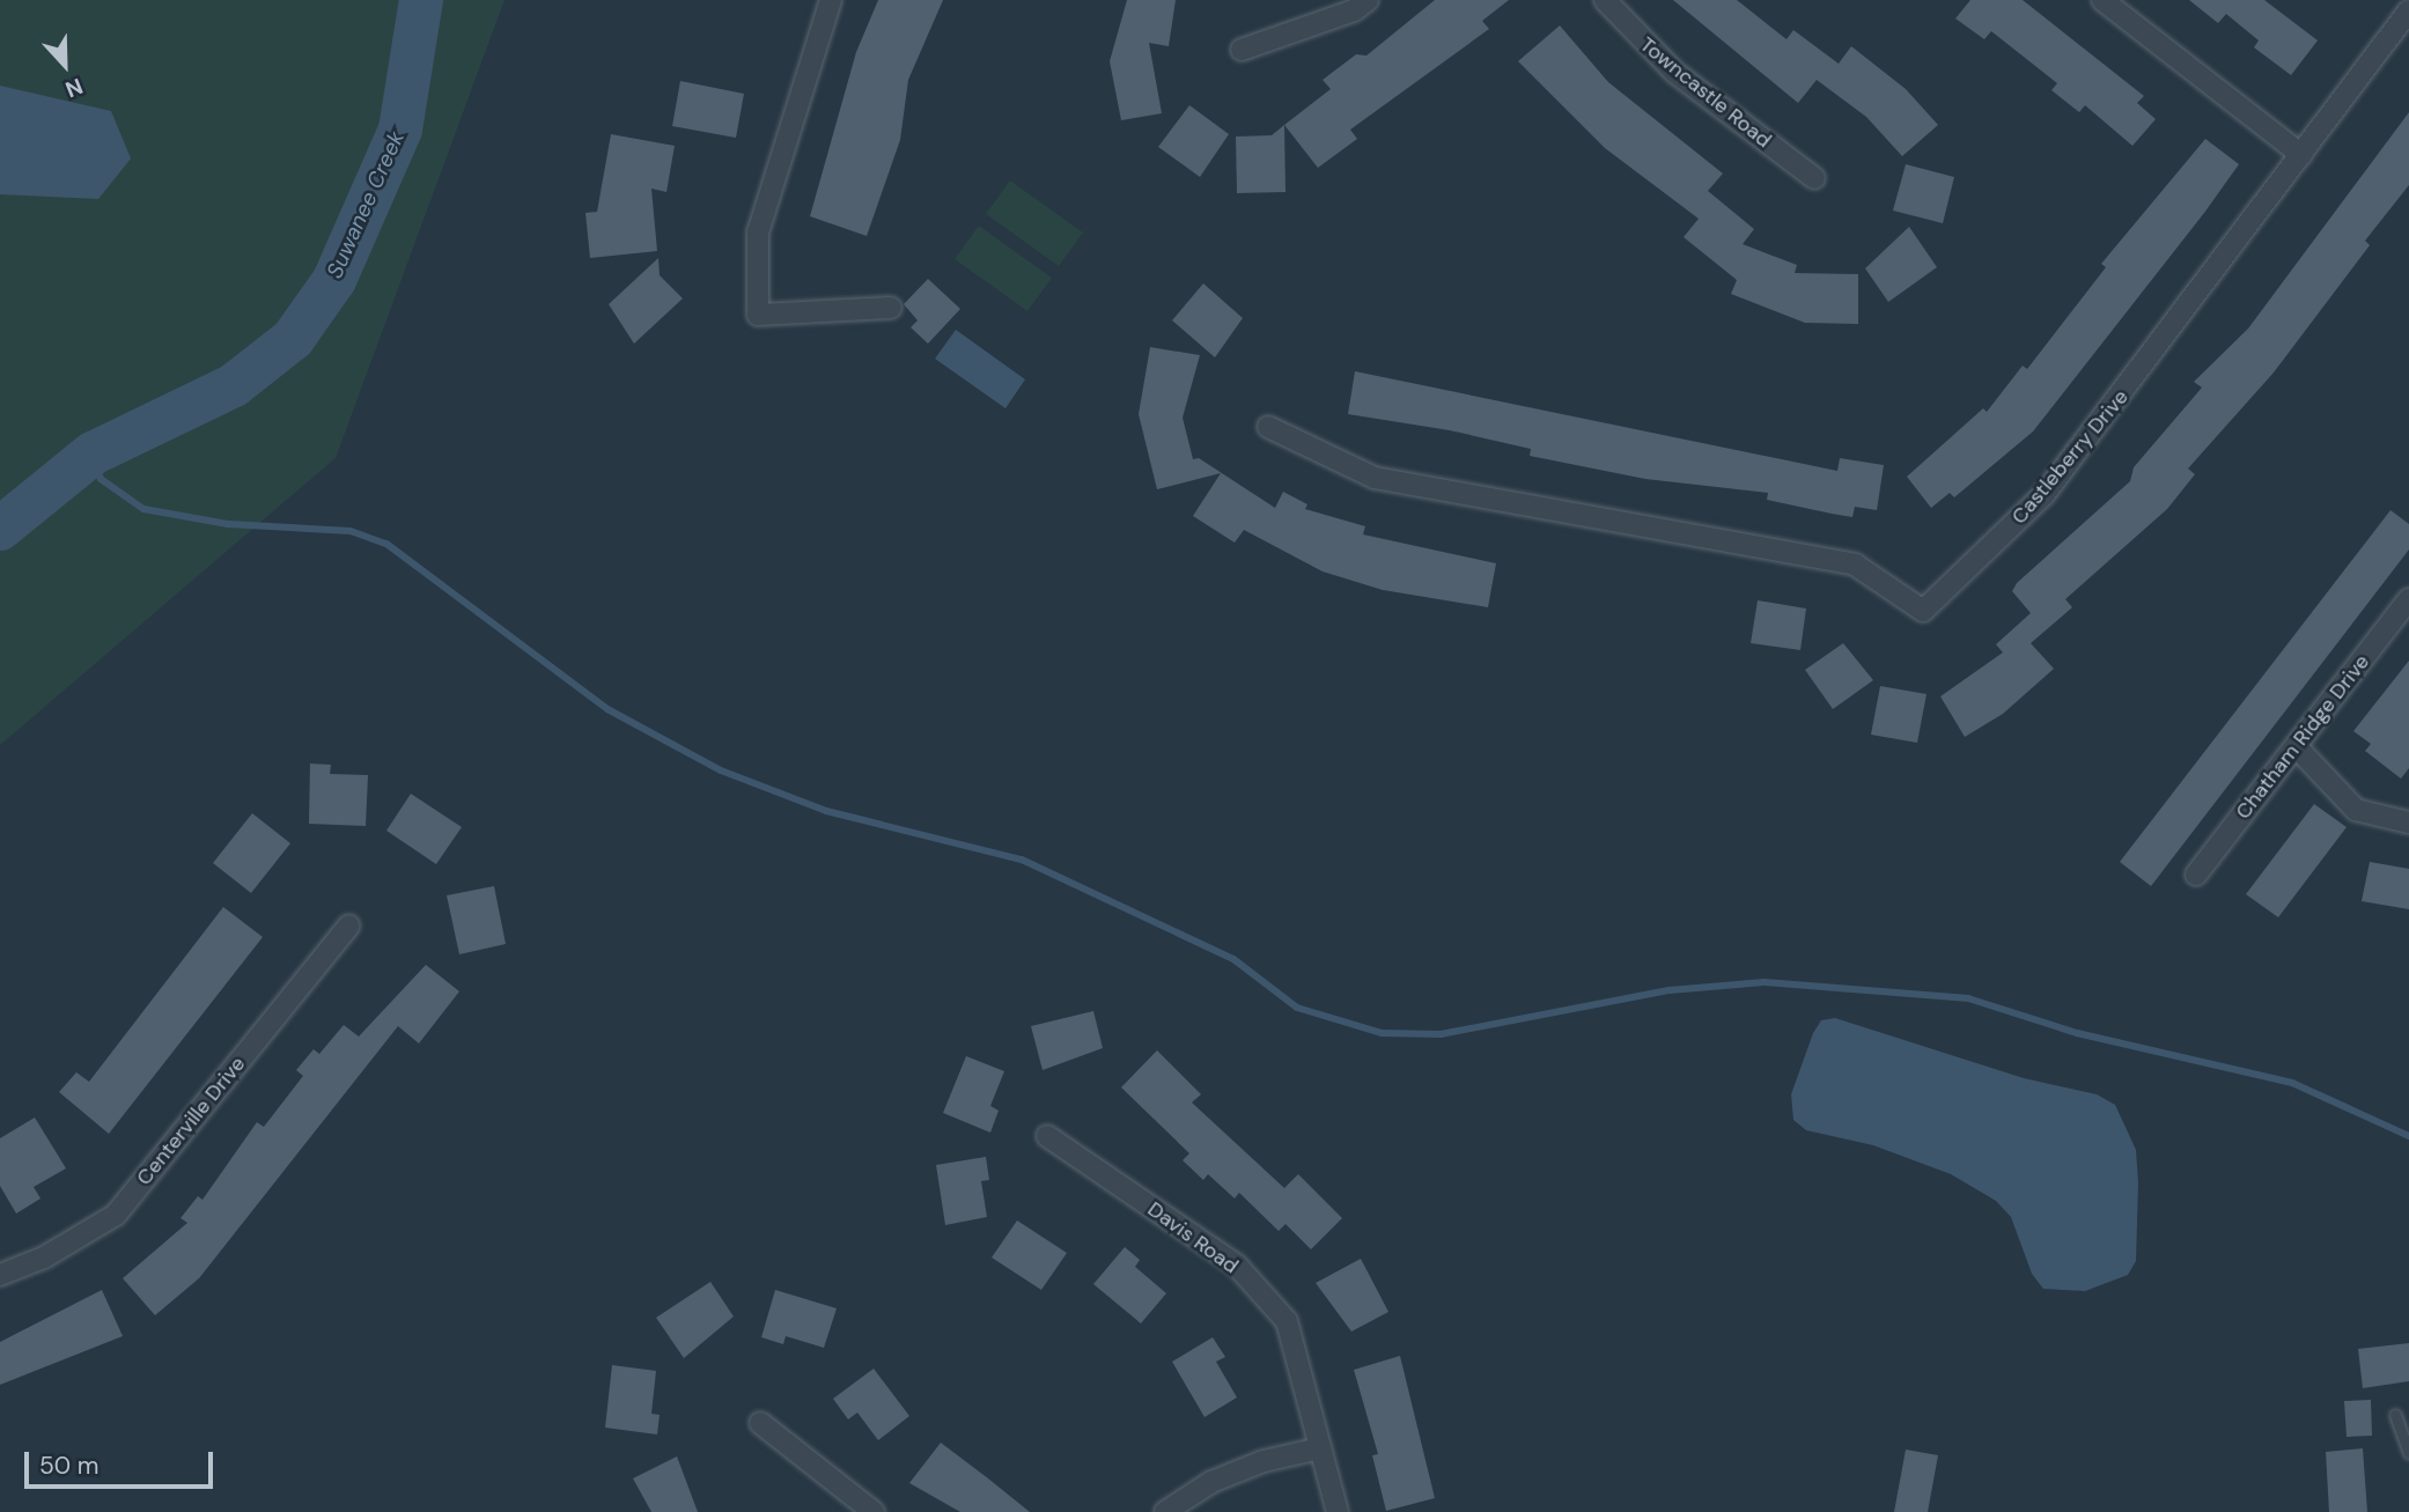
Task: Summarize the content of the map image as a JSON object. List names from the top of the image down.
{
  "streets": {
    "street": [
      "Towncastle Road",
      "Castleberry Drive",
      "Chatham Ridge Drive",
      "Centerville Drive",
      "Davis Road"
    ]
  },
  "water": ["Suwanee Creek"],
  "scale_bar": "50 m",
  "north": "bottom"
}
